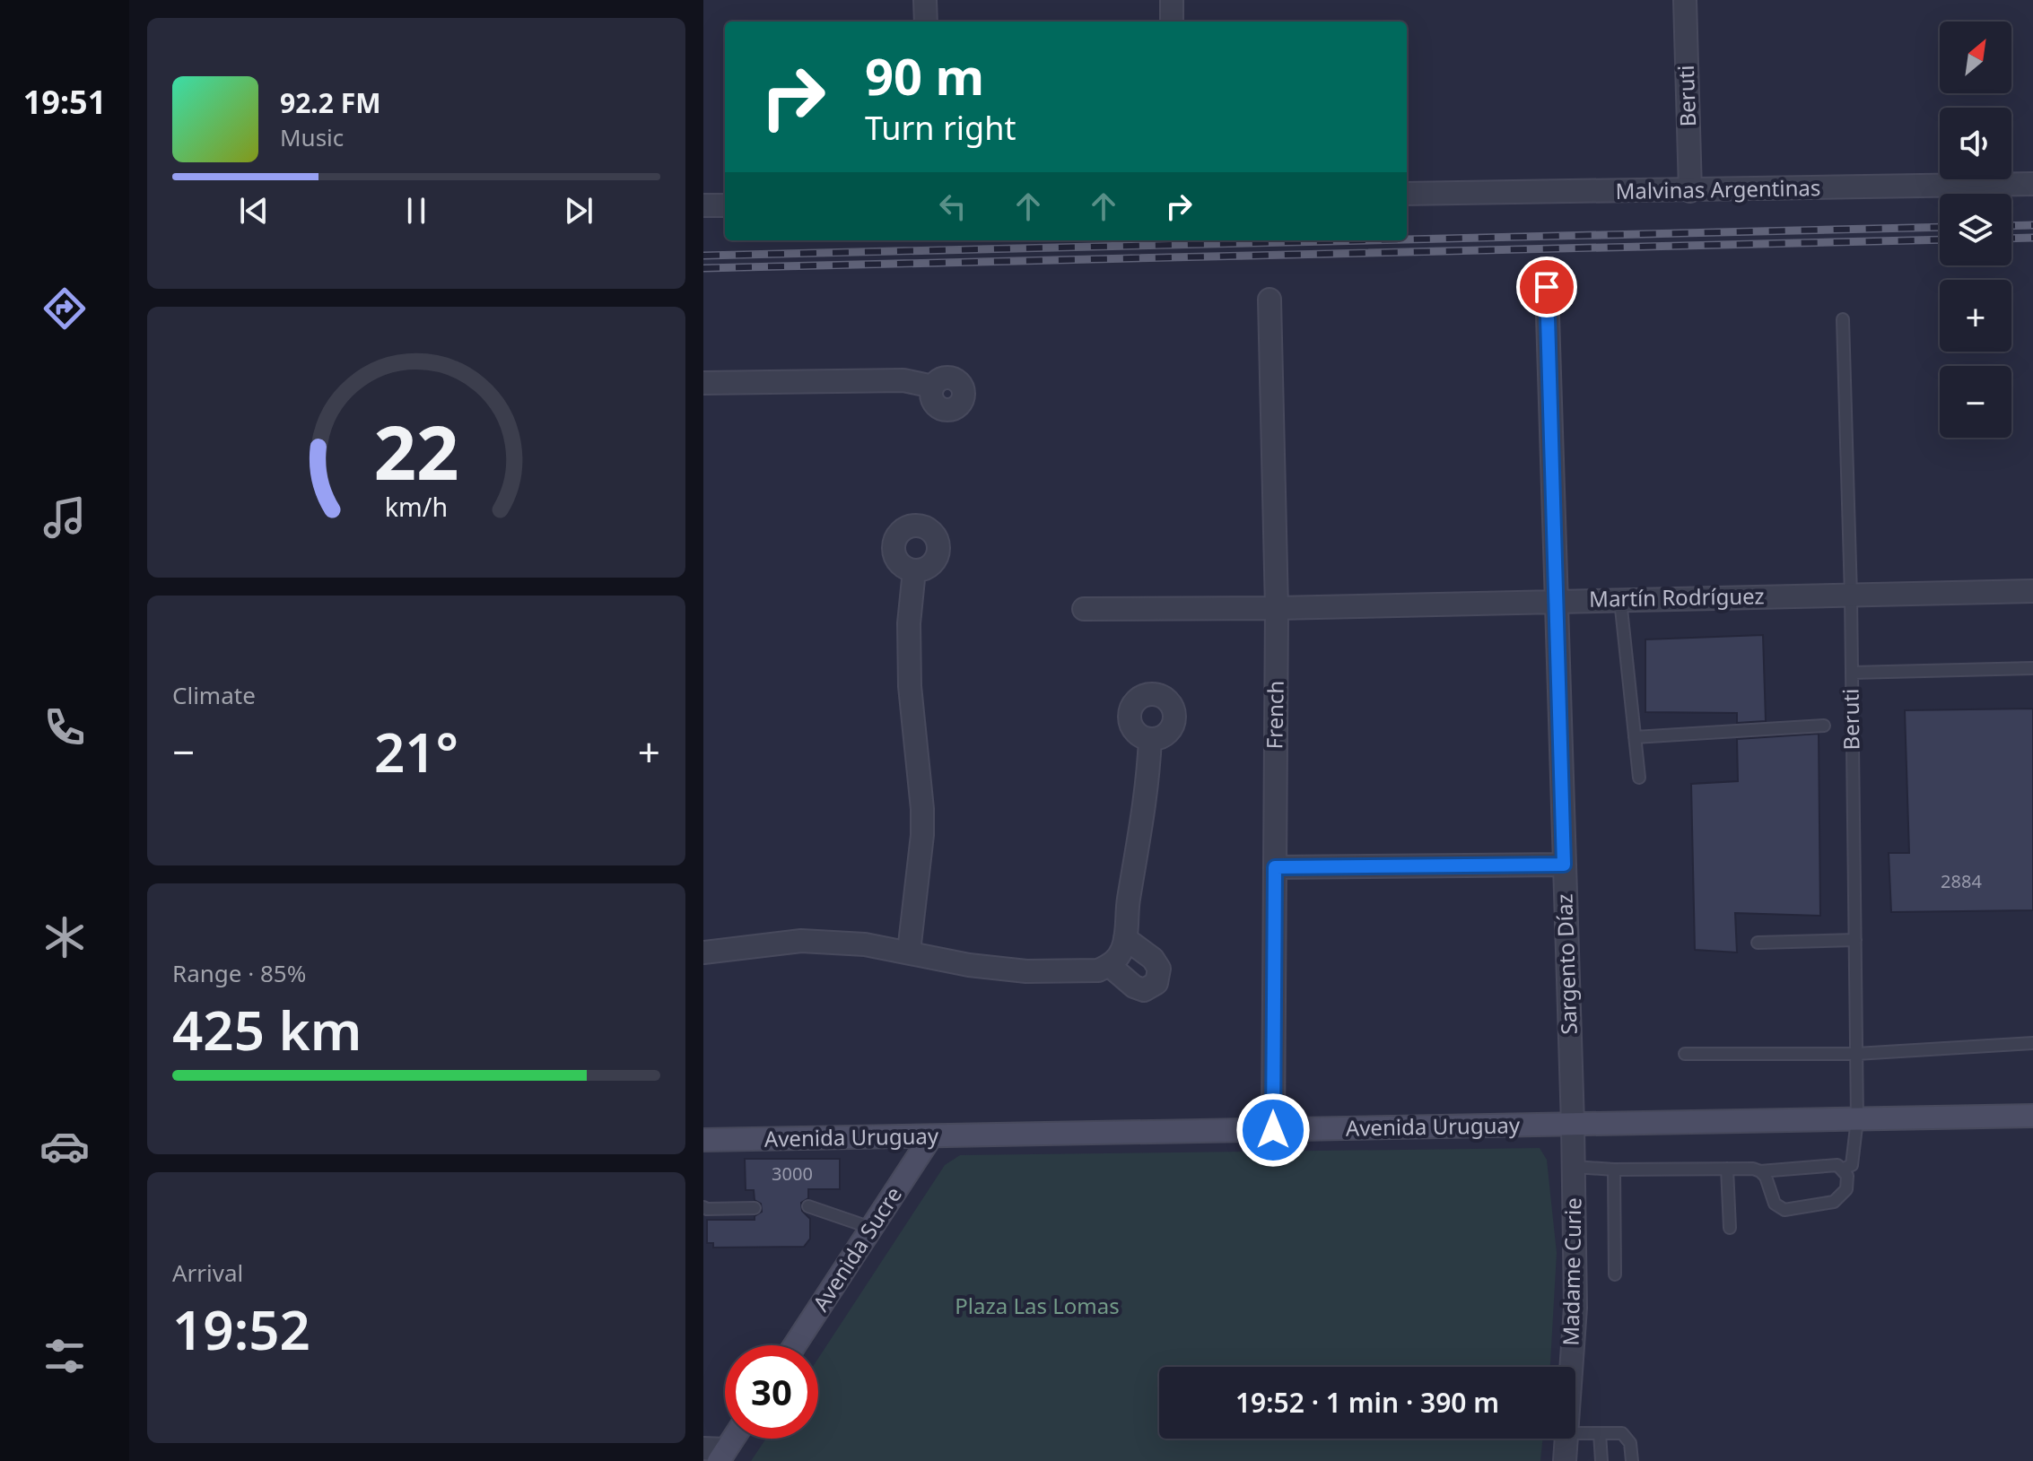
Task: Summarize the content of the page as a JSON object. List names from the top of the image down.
{
  "streets": {
    "main road": ["Avenida Uruguay", "Avenida Sucre"],
    "street": [
      "Beruti",
      "Malvinas Argentinas",
      "Martín Rodríguez",
      "French",
      "Sargento Díaz",
      "Madame Curie"
    ]
  },
  "crossings": [
    ["Beruti", "Malvinas Argentinas"],
    ["Beruti", "Martín Rodríguez"],
    ["Beruti", "Avenida Uruguay"],
    ["Martín Rodríguez", "French"],
    ["Martín Rodríguez", "Sargento Díaz"],
    ["French", "Avenida Uruguay"],
    ["Sargento Díaz", "Avenida Uruguay"],
    ["Sargento Díaz", "Madame Curie"],
    ["Avenida Uruguay", "Avenida Sucre"],
    ["Avenida Uruguay", "Madame Curie"]
  ],
  "parks": ["Plaza Las Lomas"],
  "house_numbers": ["2884", "3000"],
  "north": "top right",
  "page": {
    "tabs": "19:51",
    "map_buttons": ["+", "−"],
    "turn": ["90 m", "Turn right"],
    "song": ["92.2 FM", "Music"],
    "tile": [
      "Climate",
      ["Range · 85%", "425 km"],
      ["Arrival", "19:52"]
    ],
    "heat": ["−", "21°", "+"],
    "limit": "30",
    "trip": "19:52 · 1 min · 390 m",
    "gauge": ["22", "km/h"]
  }
}
